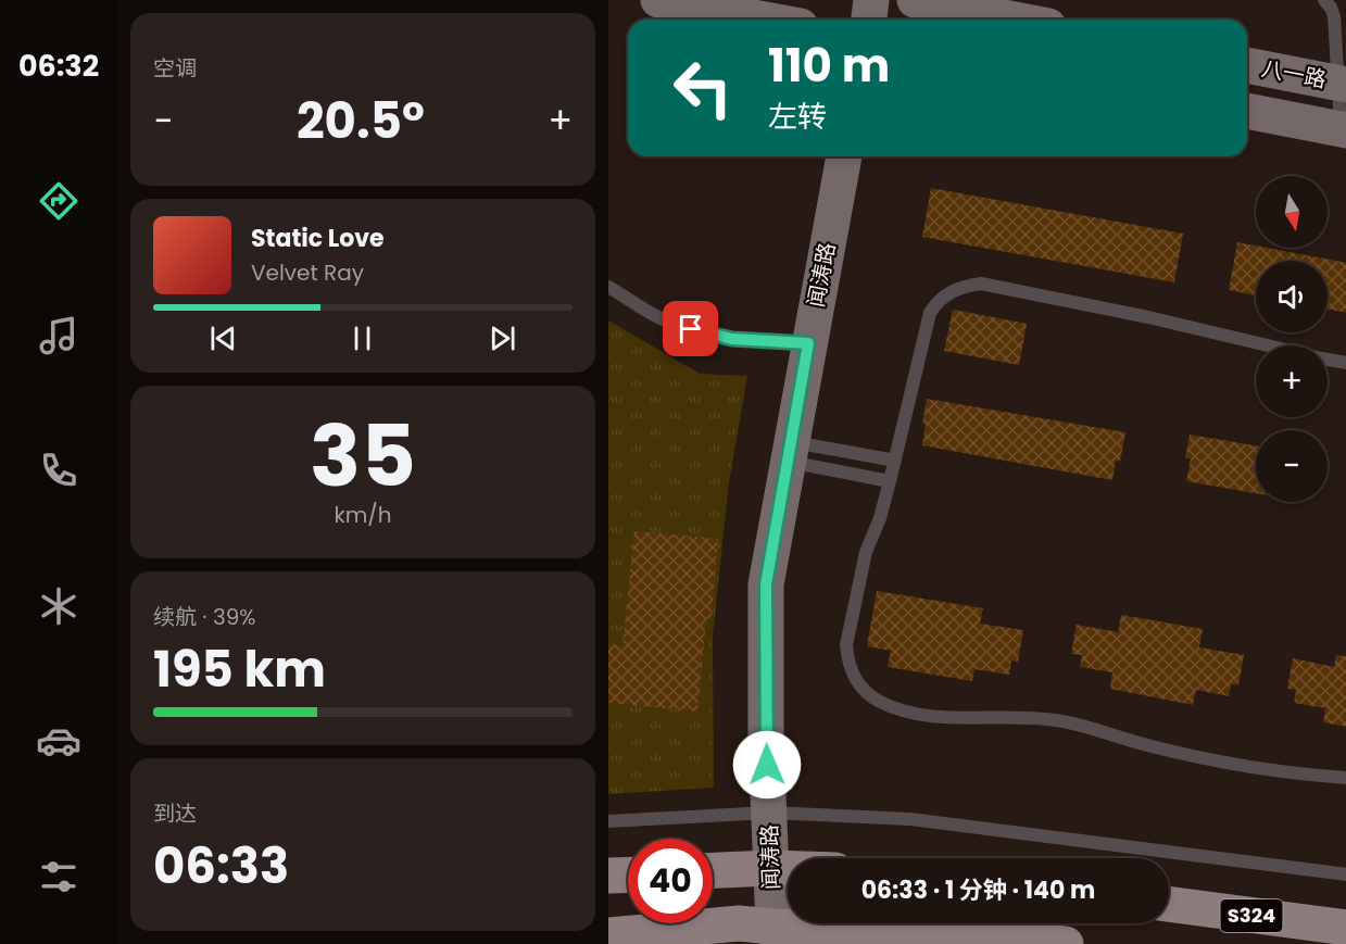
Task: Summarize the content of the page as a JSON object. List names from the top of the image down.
{
  "streets": {
    "main road": ["S324"],
    "street": ["八一路", "闻涛路"]
  },
  "north": "bottom",
  "page": {
    "tabs": "06:32",
    "tile": [
      "空调",
      ["35", "km/h"],
      ["续航 · 39%", "195 km"],
      ["到达", "06:33"]
    ],
    "turn": ["110 m", "左转"],
    "heat": ["−", "20.5°", "+"],
    "map_buttons": ["+", "−"],
    "song": ["Static Love", "Velvet Ray"],
    "limit": "40",
    "trip": "06:33 · 1 分钟 · 140 m"
  }
}
